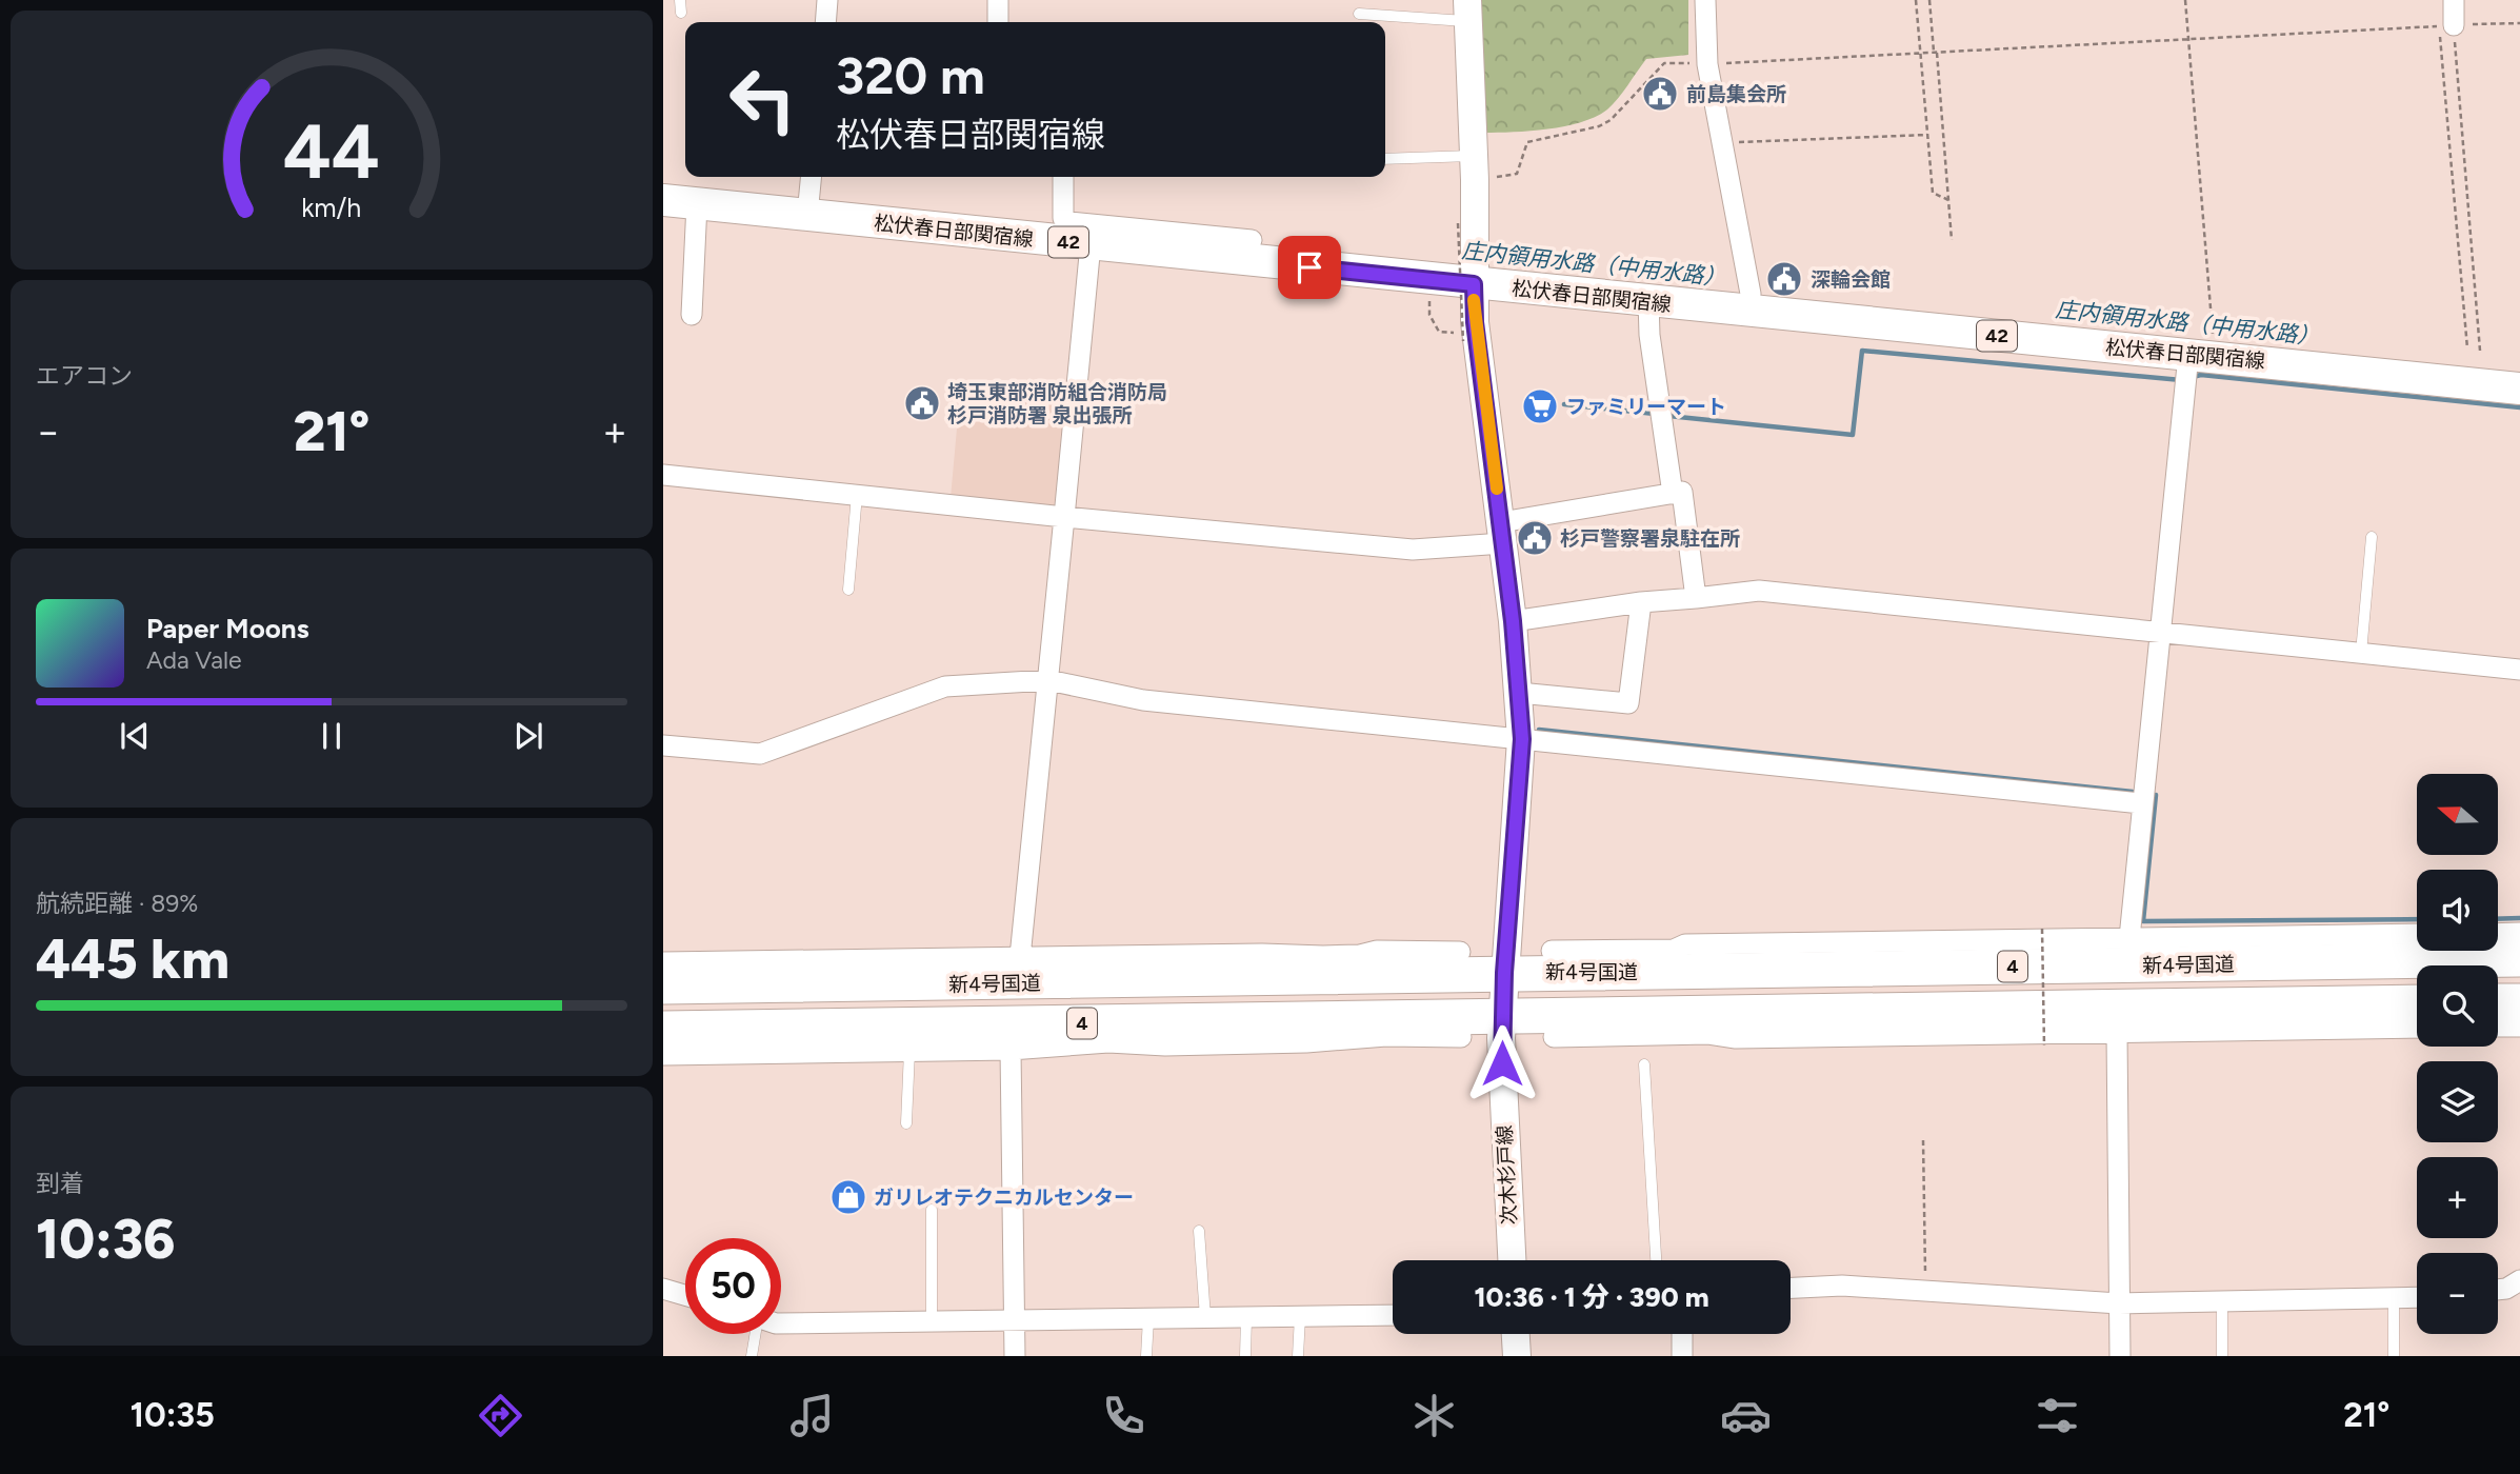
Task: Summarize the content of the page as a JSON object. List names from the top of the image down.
{
  "streets": {
    "highway": ["新4号国道", "4"],
    "main road": ["松伏春日部関宿線", "42", "次木杉戸線"]
  },
  "crossings": [
    ["松伏春日部関宿線", "次木杉戸線"],
    ["新4号国道", "次木杉戸線"]
  ],
  "water": ["庄内領用水路（中用水路）"],
  "places": {
    "public building": [
      "前島集会所",
      "深輪会館",
      "埼玉東部消防組合消防局 杉戸消防署 泉出張所",
      "杉戸警察署泉駐在所"
    ],
    "supermarket": ["ファミリーマート"],
    "shop": ["ガリレオテクニカルセンター"]
  },
  "north": "left",
  "page": {
    "turn": ["320 m", "松伏春日部関宿線"],
    "tile": [
      "エアコン",
      ["航続距離 · 89%", "445 km"],
      ["到着", "10:36"]
    ],
    "heat": ["−", "21°", "+"],
    "song": ["Paper Moons", "Ada Vale"],
    "map_buttons": ["+", "−"],
    "limit": "50",
    "trip": "10:36 · 1 分 · 390 m",
    "tabs": ["10:35", "21°"],
    "gauge": ["44", "km/h"]
  }
}
